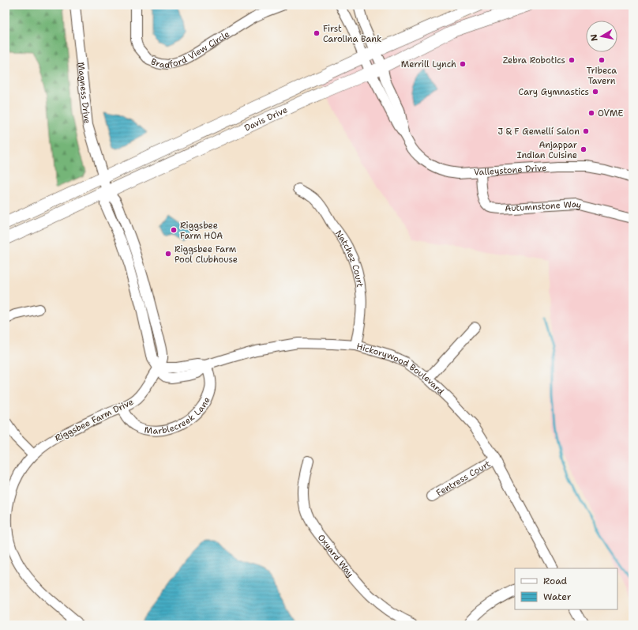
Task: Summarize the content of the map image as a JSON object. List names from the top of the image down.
{
  "streets": {
    "main road": ["Davis Drive"],
    "street": [
      "Bradford View Circle",
      "Magness Drive",
      "Valleystone Drive",
      "Autumnstone Way",
      "Natchez Court",
      "Hickorywood Boulevard",
      "Marblecreek Lane",
      "Riggsbee Farm Drive",
      "Fentress Court",
      "Oxyard Way"
    ]
  },
  "crossings": [
    ["Magness Drive", "Davis Drive"],
    ["Magness Drive", "Riggsbee Farm Drive"],
    ["Davis Drive", "Valleystone Drive"],
    ["Davis Drive", "Riggsbee Farm Drive"],
    ["Valleystone Drive", "Autumnstone Way"],
    ["Natchez Court", "Hickorywood Boulevard"],
    ["Hickorywood Boulevard", "Marblecreek Lane"],
    ["Hickorywood Boulevard", "Riggsbee Farm Drive"],
    ["Hickorywood Boulevard", "Fentress Court"],
    ["Marblecreek Lane", "Riggsbee Farm Drive"]
  ],
  "places": [
    "First Carolina Bank",
    "Zebra Robotics",
    "Tribeca Tavern",
    "Merrill Lynch",
    "Cary Gymnastics",
    "OVME",
    "J & F Gemellí Salon",
    "Anjappar Indian Cuisine",
    "Riggsbee Farm HOA",
    "Riggsbee Farm Pool Clubhouse"
  ],
  "legend": ["Road", "Water"],
  "north": "left"
}
